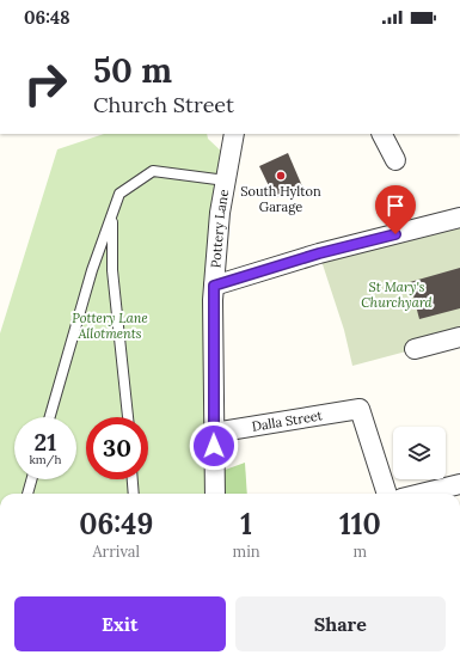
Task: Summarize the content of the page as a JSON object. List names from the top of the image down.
{
  "streets": {
    "street": ["Pottery Lane", "Dalla Street"]
  },
  "crossings": [
    ["Pottery Lane", "Dalla Street"]
  ],
  "parks": ["St Mary's Churchyard", "Pottery Lane Allotments"],
  "places": ["South Hylton Garage"],
  "page": {
    "status": "06:48",
    "turn": ["50 m", "Church Street"],
    "speed": "21 km/h",
    "limit": "30",
    "eta": [
      "06:49",
      "Arrival",
      "1",
      "min",
      "110",
      "m"
    ],
    "buttons": ["Exit", "Share"]
  }
}
